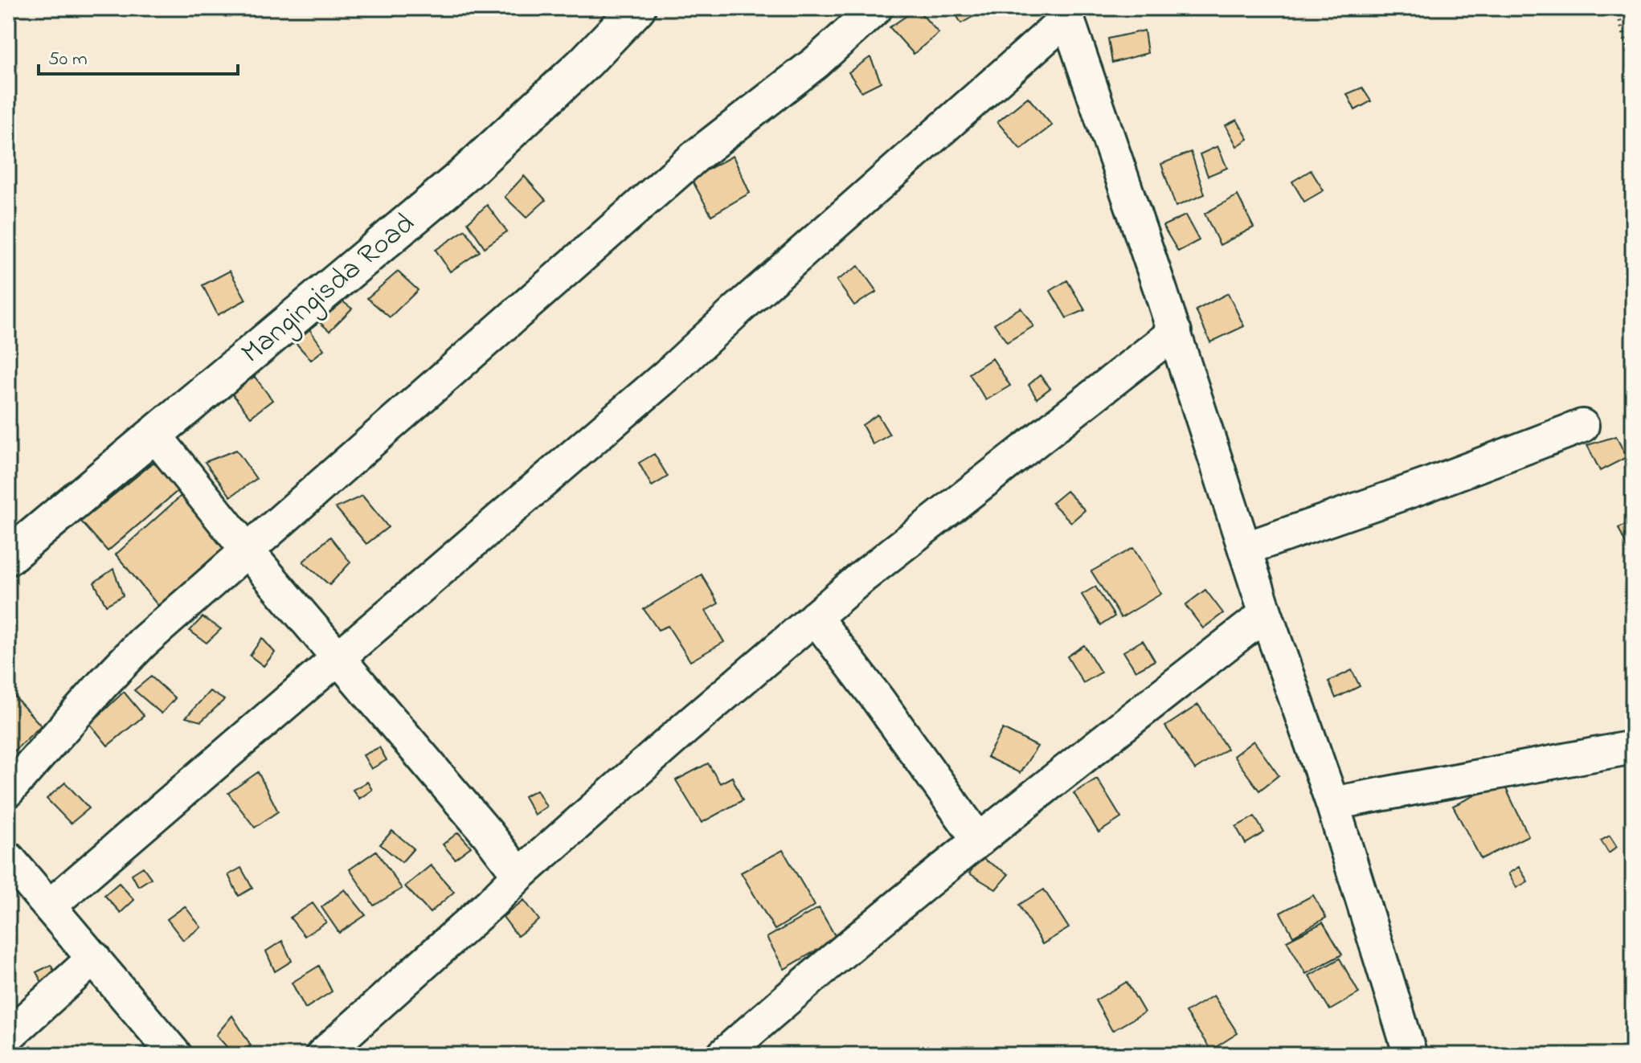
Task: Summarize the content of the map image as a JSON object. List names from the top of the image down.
{
  "streets": {
    "street": ["Mangingisda Road"]
  },
  "scale_bar": "50 m"
}
